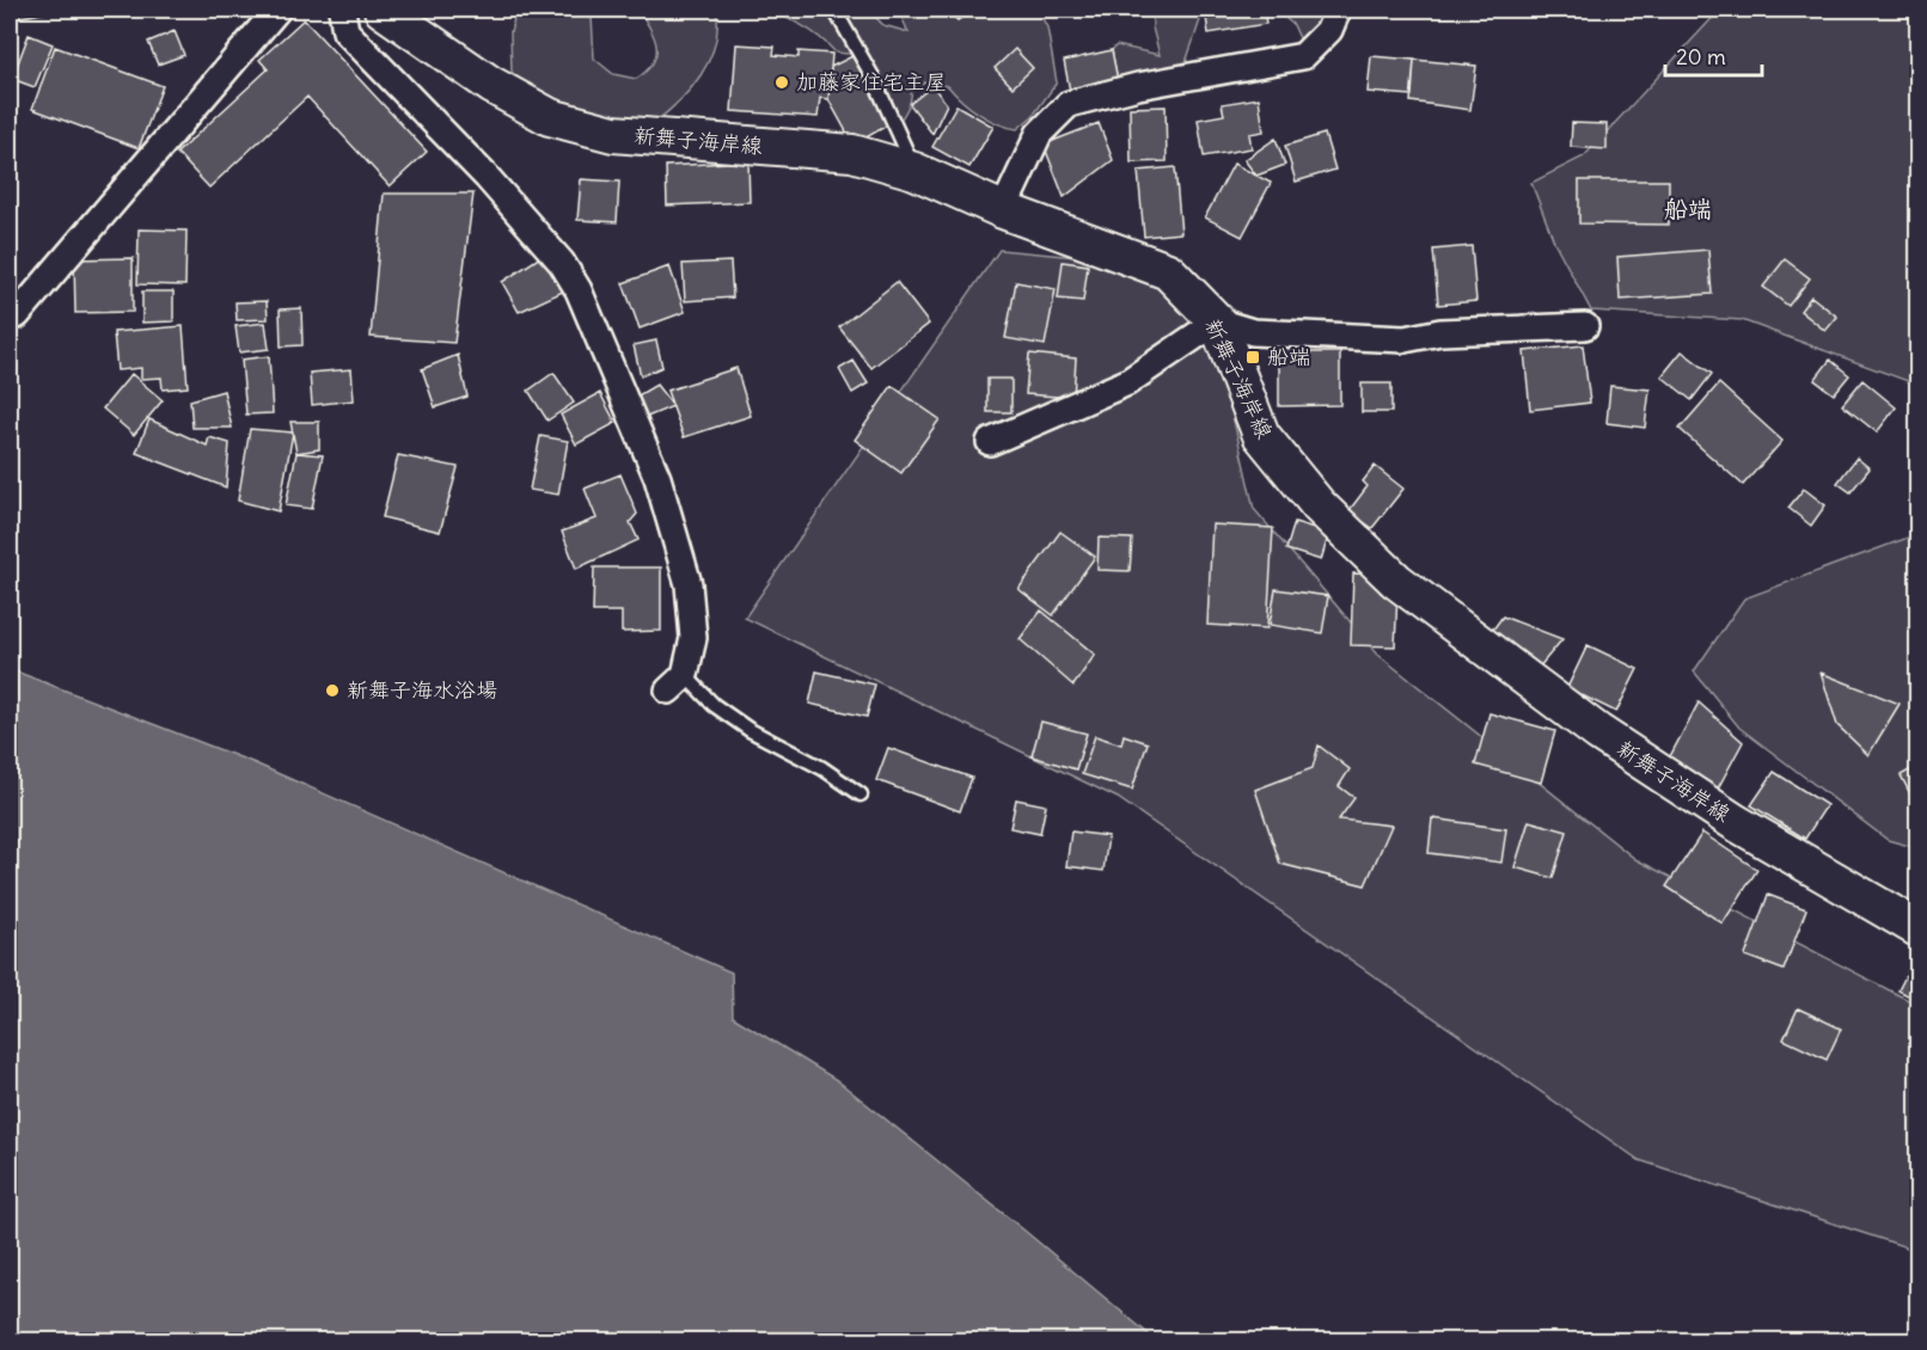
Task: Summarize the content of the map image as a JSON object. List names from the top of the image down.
{
  "streets": {
    "main road": ["新舞子海岸線"]
  },
  "districts": ["船端"],
  "places": {
    "other": ["加藤家住宅主屋", "新舞子海水浴場"],
    "transit": ["船端"]
  },
  "scale_bar": "20 m"
}
